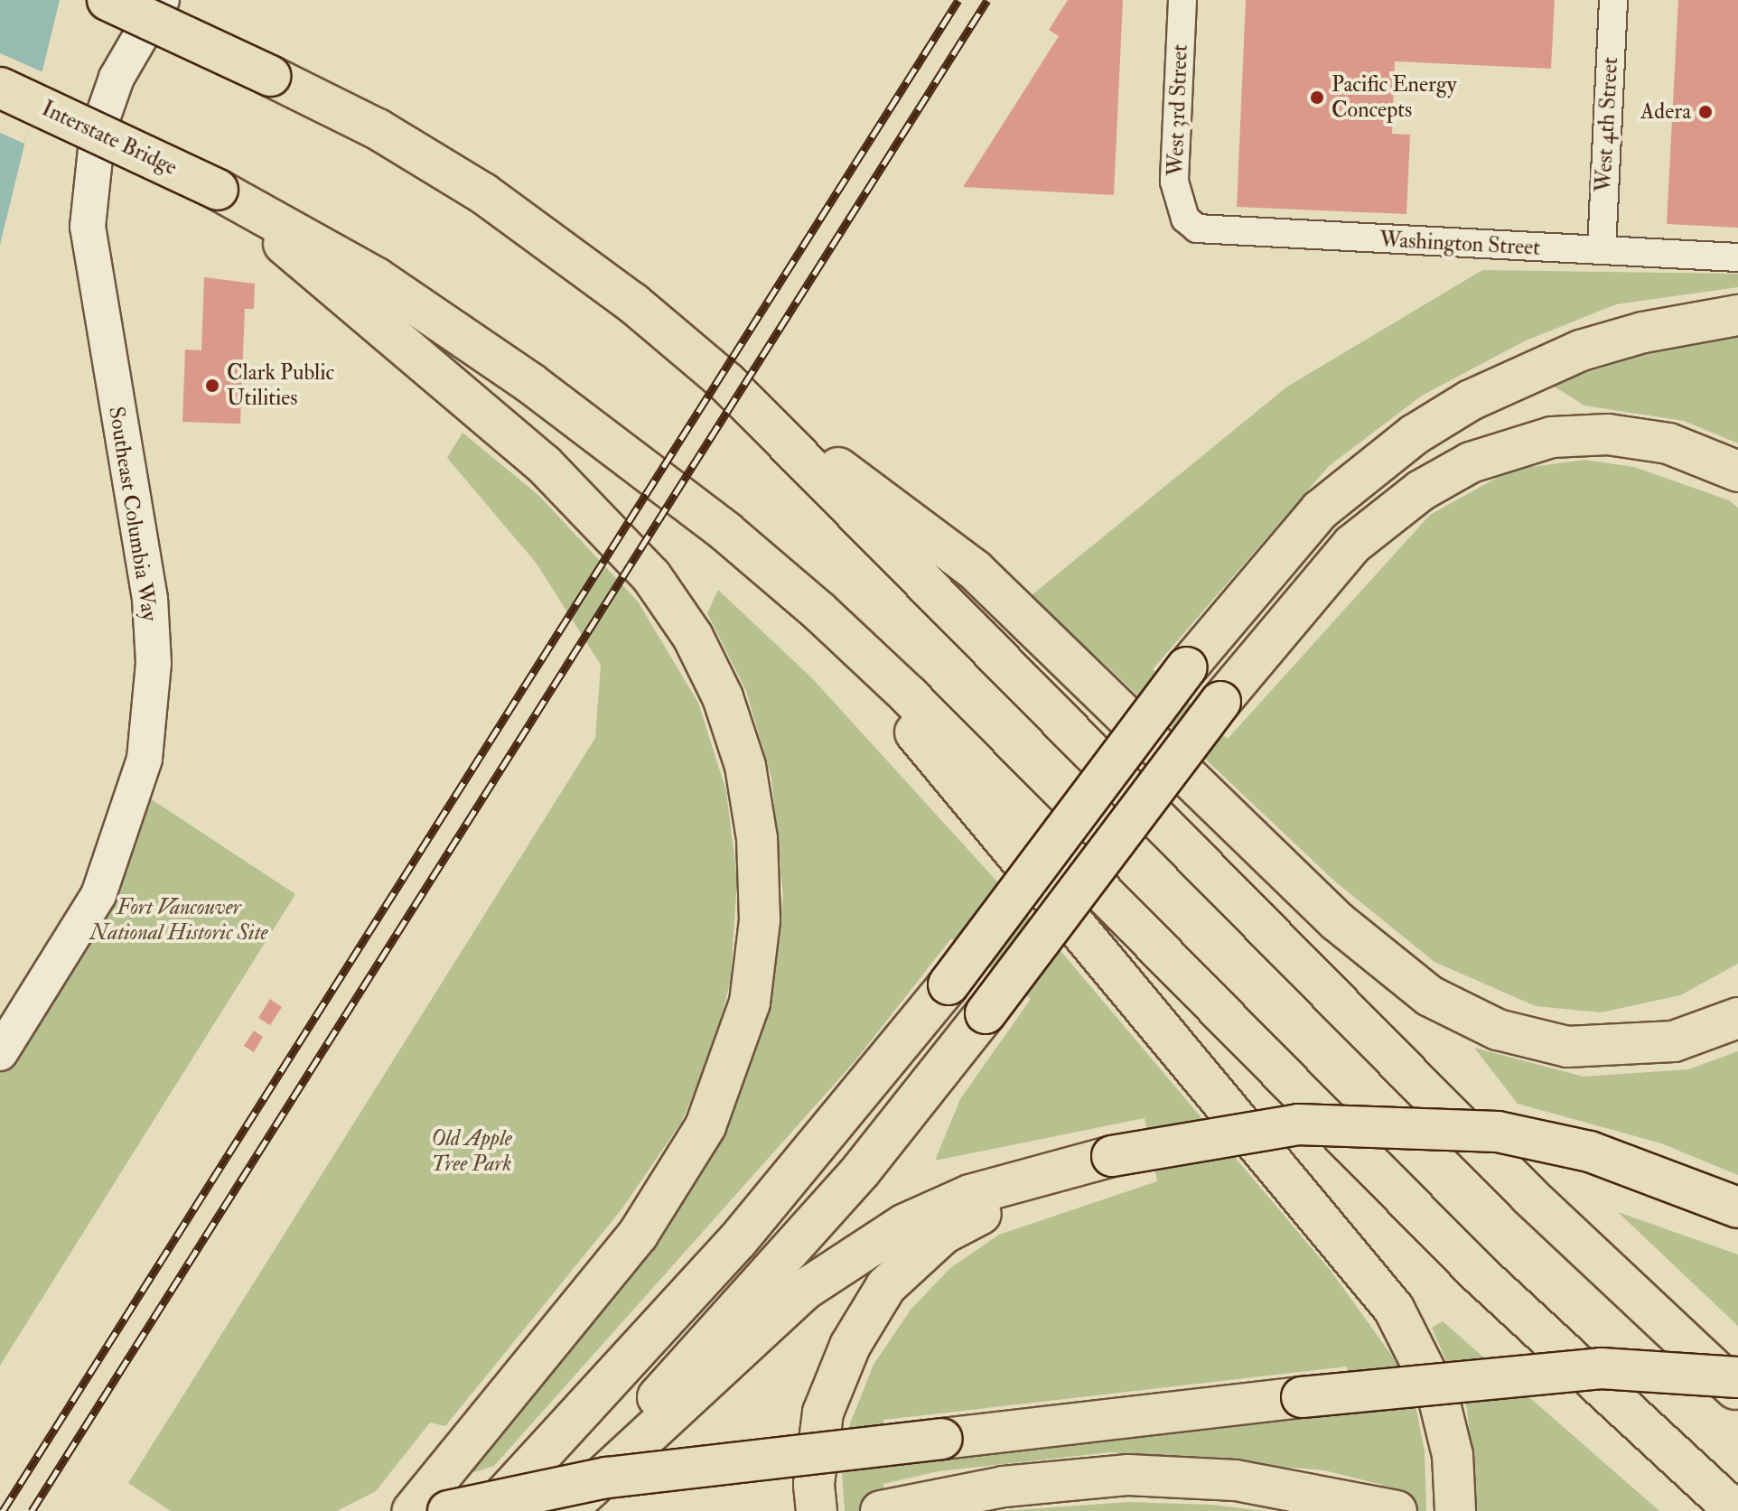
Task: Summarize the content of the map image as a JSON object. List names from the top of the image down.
{
  "streets": {
    "highway": ["Interstate Bridge"],
    "street": [
      "West 3rd Street",
      "West 4th Street",
      "Washington Street",
      "Southeast Columbia Way"
    ]
  },
  "crossings": [
    ["West 3rd Street", "Washington Street"],
    ["West 4th Street", "Washington Street"]
  ],
  "parks": ["Fort Vancouver National Historic Site", "Old Apple Tree Park"],
  "places": ["Pacific Energy Concepts", "Adera", "Clark Public Utilities"]
}
